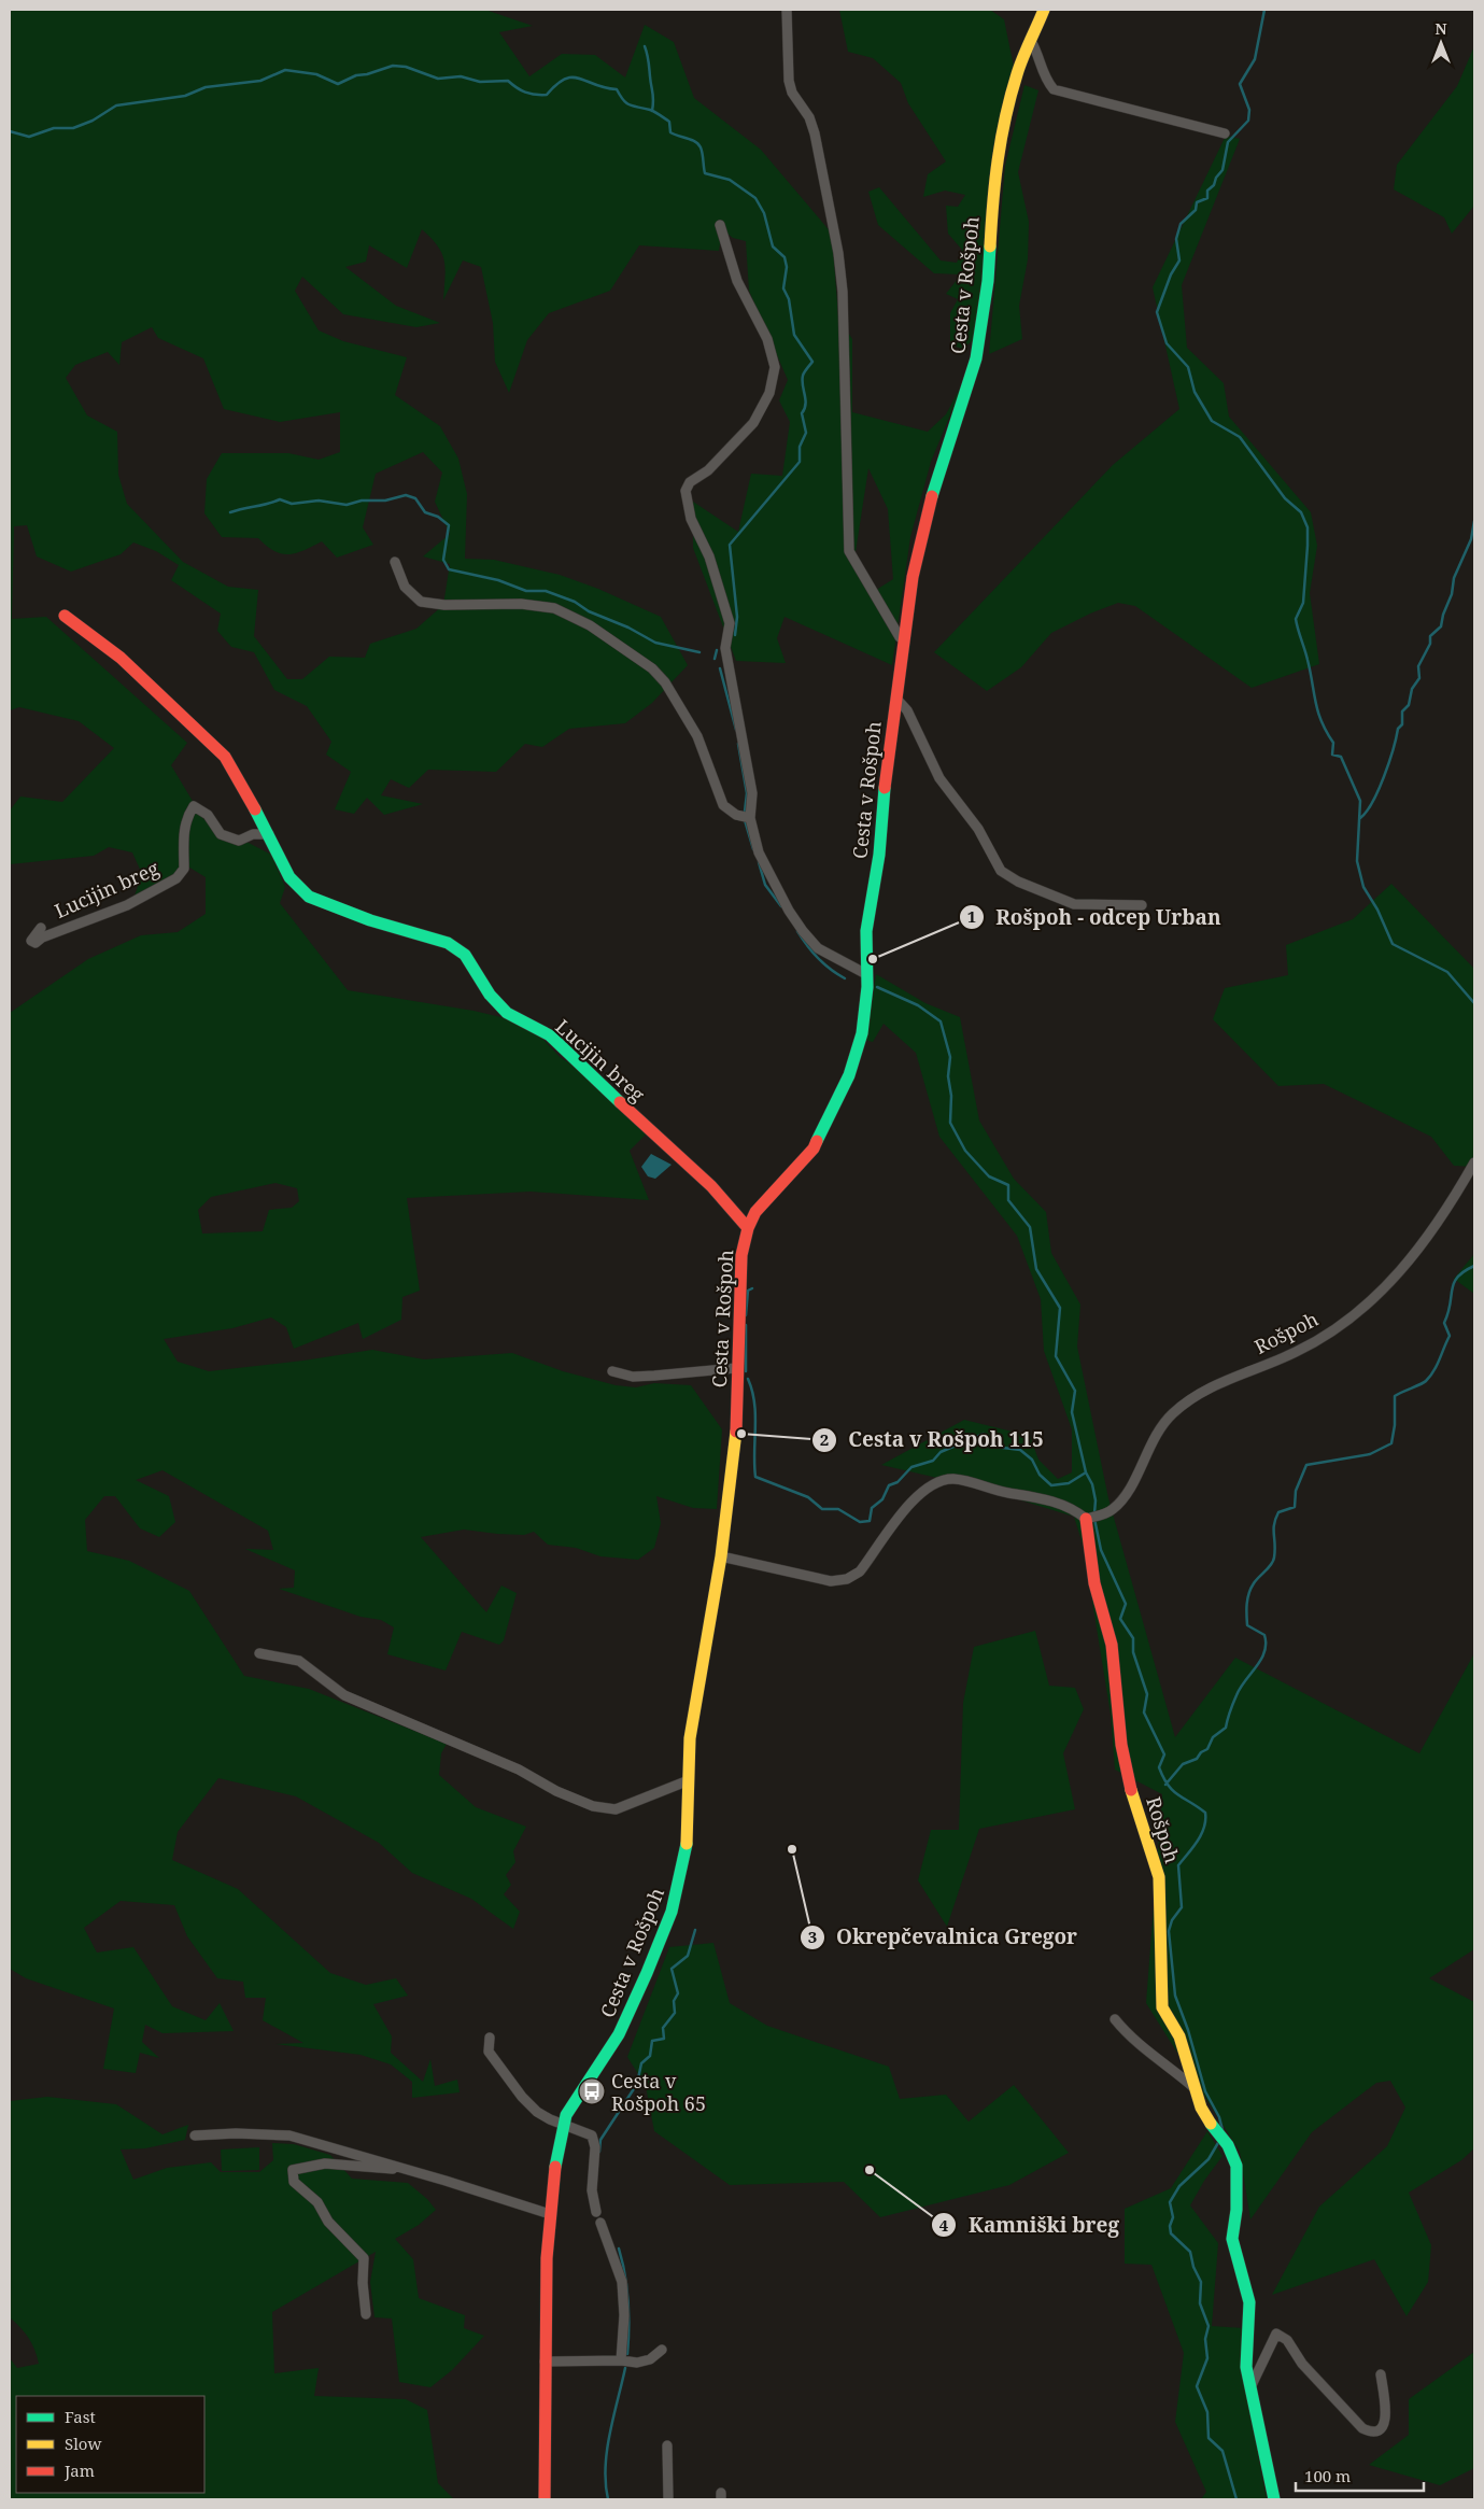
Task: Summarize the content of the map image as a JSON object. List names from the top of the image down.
{
  "streets": {
    "street": ["Cesta v Rošpoh", "Lucijin breg", "Rošpoh"]
  },
  "crossings": [
    ["Cesta v Rošpoh", "Lucijin breg"]
  ],
  "places": {
    "other": [
      "Rošpoh - odcep Urban",
      "Cesta v Rošpoh 115",
      "Okrepčevalnica Gregor",
      "Kamniški breg"
    ],
    "bus stop": ["Cesta v Rošpoh 65"]
  },
  "legend": ["Fast", "Slow", "Jam"],
  "scale_bar": "100 m",
  "north": "top"
}
